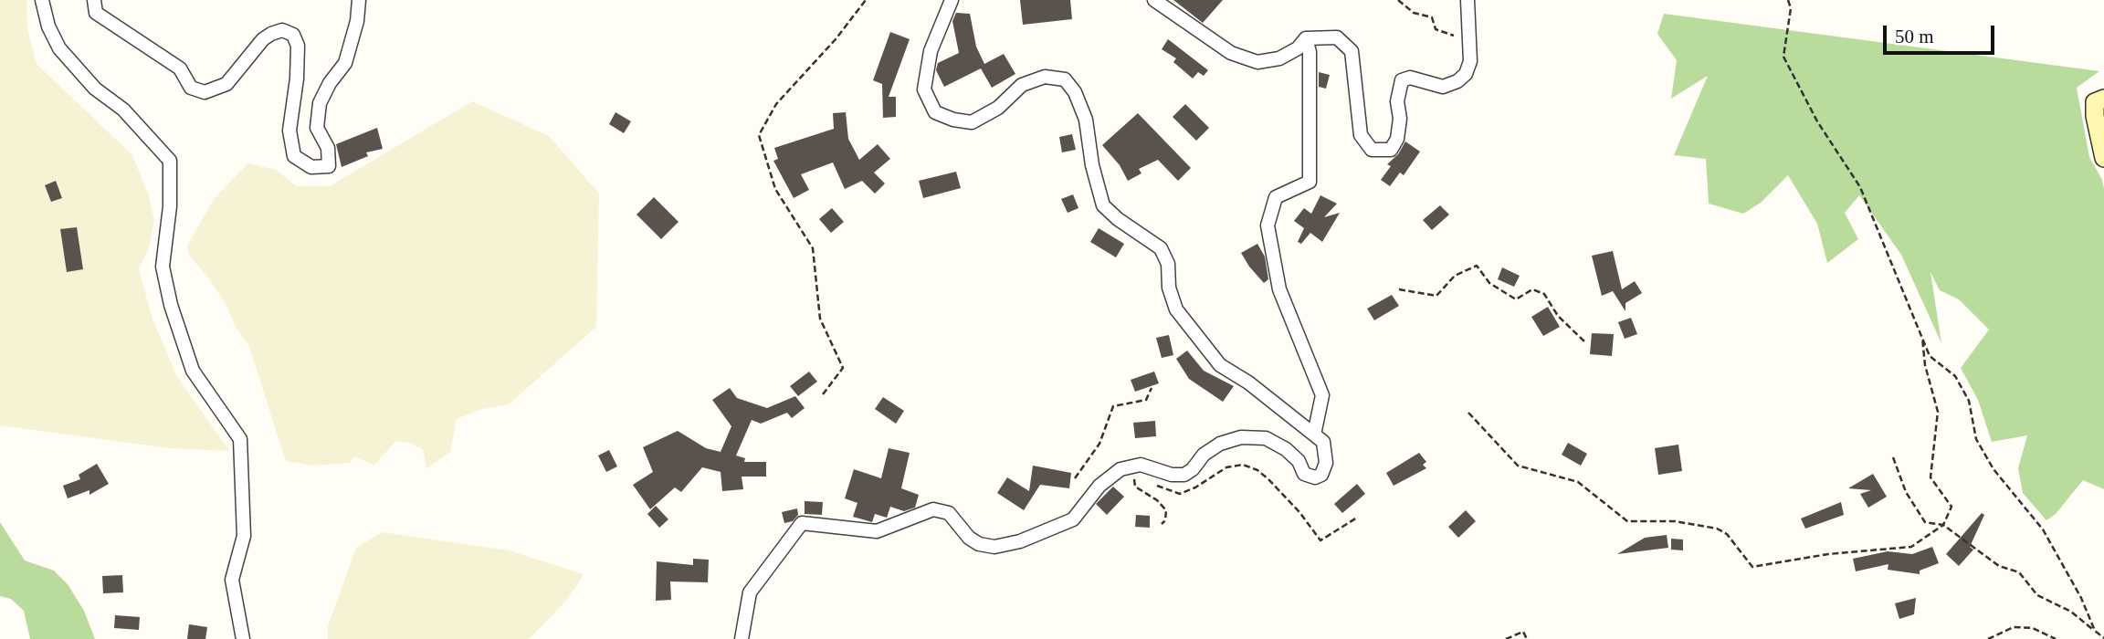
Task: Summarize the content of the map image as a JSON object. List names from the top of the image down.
{
  "scale_bar": "50 m"
}
